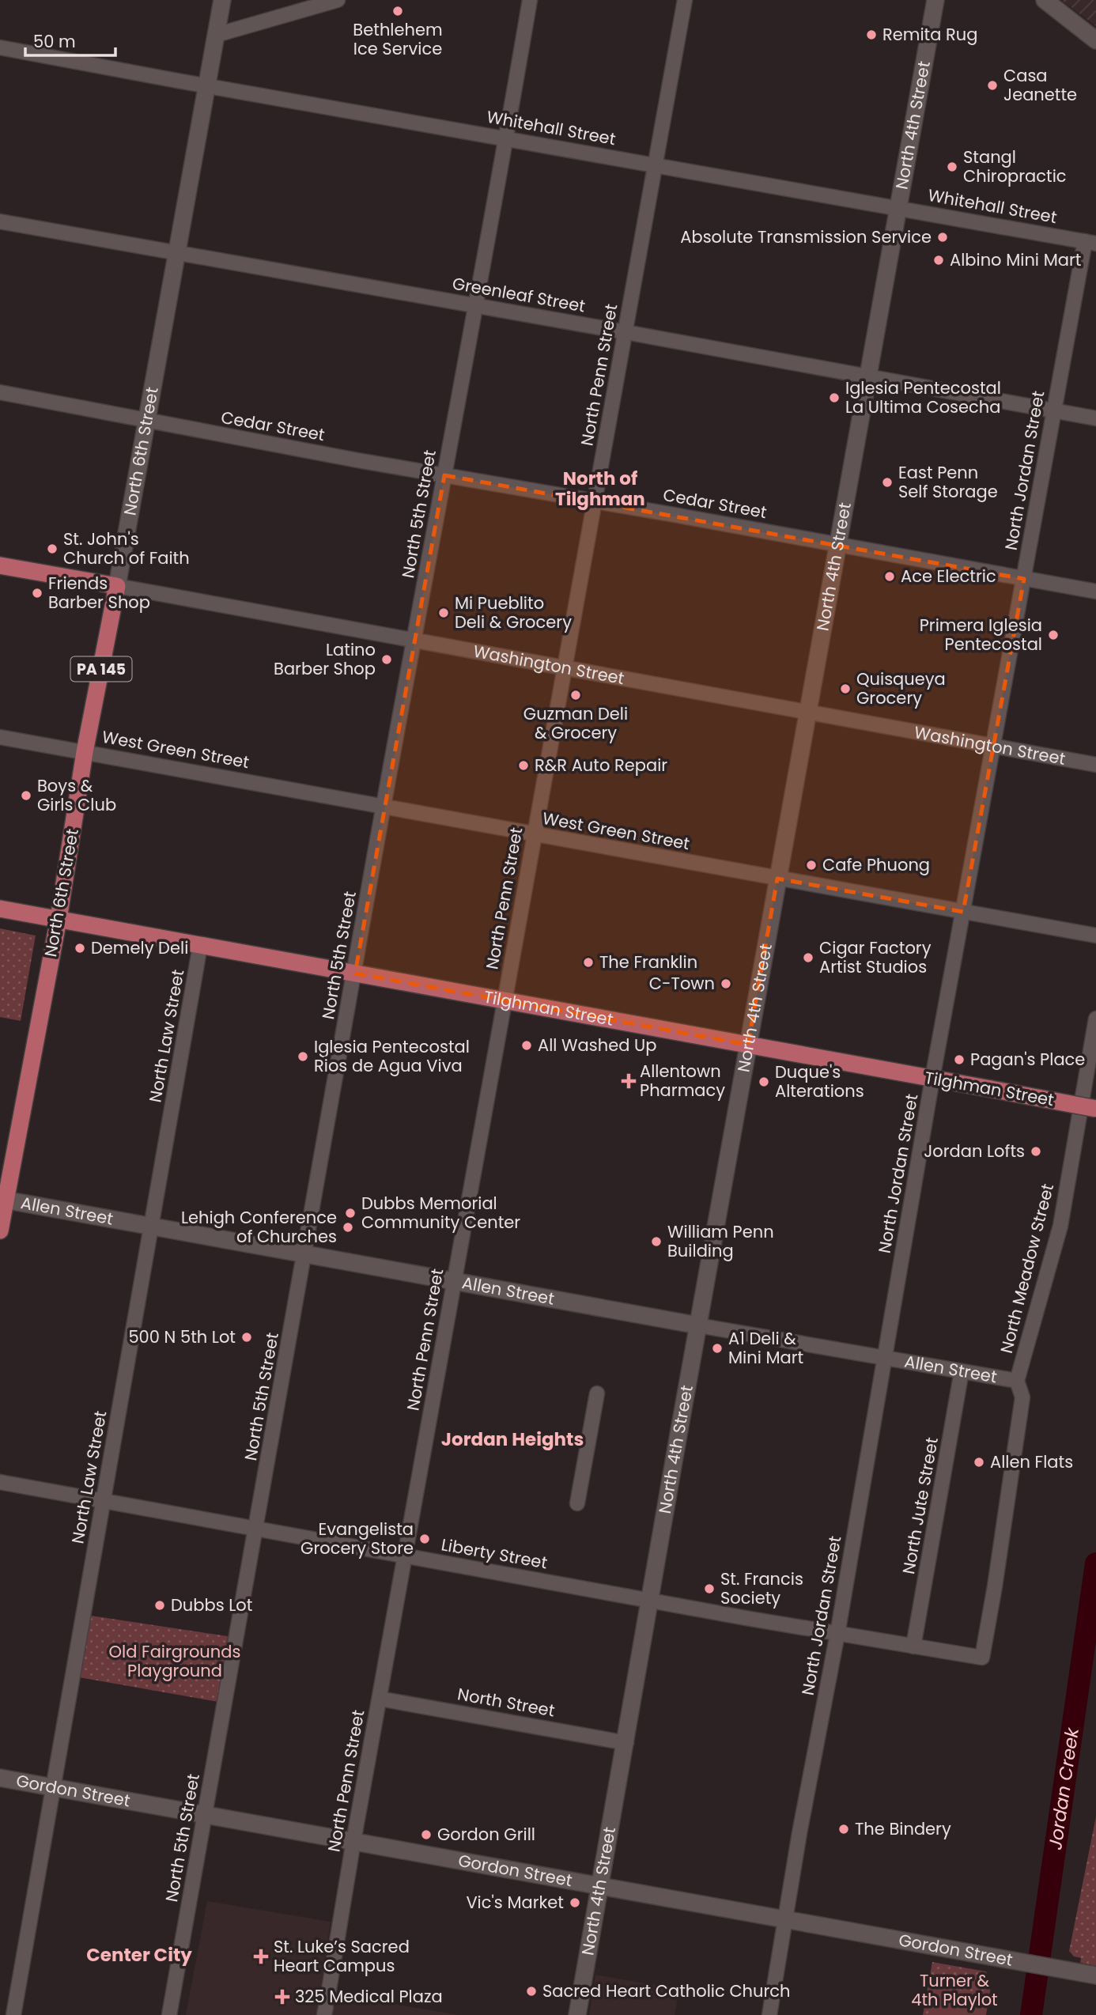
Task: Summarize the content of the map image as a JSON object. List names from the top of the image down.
{
  "streets": {
    "main road": [
      "North 6th Street",
      "Washington Street",
      "PA 145",
      "Tilghman Street"
    ],
    "street": [
      "North 4th Street",
      "Whitehall Street",
      "Greenleaf Street",
      "North Penn Street",
      "Cedar Street",
      "North Jordan Street",
      "North 5th Street",
      "West Green Street",
      "North Law Street",
      "Allen Street",
      "North Meadow Street",
      "North Jute Street",
      "Liberty Street",
      "North Street",
      "Gordon Street"
    ]
  },
  "crossings": [
    ["North 4th Street", "Whitehall Street"],
    ["North 4th Street", "Greenleaf Street"],
    ["North 4th Street", "Cedar Street"],
    ["North 4th Street", "Washington Street"],
    ["North 4th Street", "West Green Street"],
    ["North 4th Street", "Tilghman Street"],
    ["North 4th Street", "Allen Street"],
    ["North 4th Street", "Liberty Street"],
    ["North 4th Street", "North Street"],
    ["North 4th Street", "Gordon Street"],
    ["Whitehall Street", "North Penn Street"],
    ["Whitehall Street", "North 6th Street"],
    ["Whitehall Street", "North Jordan Street"],
    ["Whitehall Street", "North 5th Street"],
    ["Greenleaf Street", "North Penn Street"],
    ["Greenleaf Street", "North 6th Street"],
    ["Greenleaf Street", "North Jordan Street"],
    ["Greenleaf Street", "North 5th Street"],
    ["North Penn Street", "Cedar Street"],
    ["North Penn Street", "Washington Street"],
    ["North Penn Street", "West Green Street"],
    ["North Penn Street", "Tilghman Street"],
    ["North Penn Street", "Allen Street"],
    ["North Penn Street", "Liberty Street"],
    ["North Penn Street", "North Street"],
    ["North Penn Street", "Gordon Street"],
    ["Cedar Street", "North 6th Street"],
    ["Cedar Street", "North Jordan Street"],
    ["Cedar Street", "North 5th Street"],
    ["North 6th Street", "Washington Street"],
    ["North 6th Street", "West Green Street"],
    ["North 6th Street", "Tilghman Street"],
    ["North 6th Street", "Allen Street"],
    ["North Jordan Street", "Washington Street"],
    ["North Jordan Street", "West Green Street"],
    ["North Jordan Street", "Tilghman Street"],
    ["North Jordan Street", "Allen Street"],
    ["North Jordan Street", "Liberty Street"],
    ["North Jordan Street", "Gordon Street"],
    ["North 5th Street", "Washington Street"],
    ["North 5th Street", "West Green Street"],
    ["North 5th Street", "Tilghman Street"],
    ["North 5th Street", "Allen Street"],
    ["North 5th Street", "Liberty Street"],
    ["North 5th Street", "Gordon Street"],
    ["Tilghman Street", "North Law Street"],
    ["North Law Street", "Allen Street"],
    ["North Law Street", "Liberty Street"],
    ["North Law Street", "Gordon Street"],
    ["Allen Street", "North Meadow Street"],
    ["Allen Street", "North Jute Street"],
    ["North Meadow Street", "Liberty Street"],
    ["North Jute Street", "Liberty Street"]
  ],
  "districts": ["North of Tilghman", "Jordan Heights", "Center City"],
  "water": ["Jordan Creek"],
  "parks": ["Old Fairgrounds Playground", "Turner & 4th Playlot"],
  "places": {
    "other": [
      "Bethlehem Ice Service",
      "Remita Rug",
      "Casa Jeanette",
      "Stangl Chiropractic",
      "Absolute Transmission Service",
      "Albino Mini Mart",
      "Iglesia Pentecostal La Ultima Cosecha",
      "East Penn Self Storage",
      "St. John's Church of Faith",
      "Ace Electric",
      "Friends Barber Shop",
      "Mi Pueblito Deli & Grocery",
      "Primera Iglesia Pentecostal",
      "Latino Barber Shop",
      "Quisqueya Grocery",
      "Guzman Deli & Grocery",
      "R&R Auto Repair",
      "Boys & Girls Club",
      "Cafe Phuong",
      "Demely Deli",
      "Cigar Factory Artist Studios",
      "The Franklin",
      "C-Town",
      "All Washed Up",
      "Iglesia Pentecostal Rios de Agua Viva",
      "Pagan's Place",
      "Duque's Alterations",
      "Jordan Lofts",
      "Dubbs Memorial Community Center",
      "Lehigh Conference of Churches",
      "William Penn Building",
      "500 N 5th Lot",
      "A1 Deli & Mini Mart",
      "Allen Flats",
      "Evangelista Grocery Store",
      "St. Francis Society",
      "Dubbs Lot",
      "The Bindery",
      "Gordon Grill",
      "Vic's Market",
      "Sacred Heart Catholic Church"
    ],
    "health": ["Allentown Pharmacy", "St. Luke’s Sacred Heart Campus", "325 Medical Plaza"]
  },
  "scale_bar": "50 m"
}
